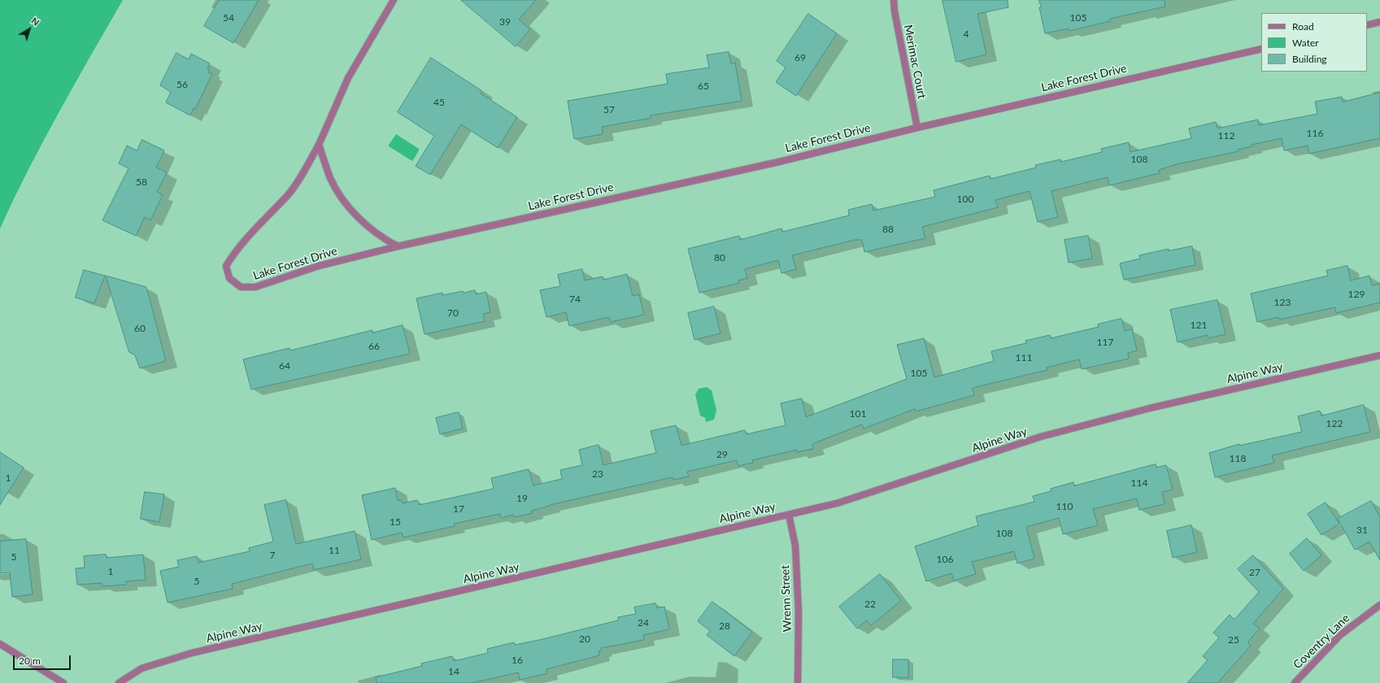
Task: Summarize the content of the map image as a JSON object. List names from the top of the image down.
{
  "streets": {
    "street": [
      "Merimac Court",
      "Lake Forest Drive",
      "Alpine Way",
      "Wrenn Street",
      "Coventry Lane"
    ]
  },
  "crossings": [
    ["Merimac Court", "Lake Forest Drive"],
    ["Alpine Way", "Wrenn Street"]
  ],
  "house_numbers": [
    "54",
    "105",
    "39",
    "4",
    "69",
    "56",
    "65",
    "45",
    "57",
    "116",
    "112",
    "108",
    "58",
    "100",
    "88",
    "80",
    "129",
    "74",
    "123",
    "70",
    "121",
    "60",
    "117",
    "66",
    "111",
    "64",
    "105",
    "101",
    "122",
    "29",
    "118",
    "23",
    "1",
    "114",
    "19",
    "110",
    "17",
    "15",
    "31",
    "108",
    "11",
    "7",
    "5",
    "106",
    "1",
    "27",
    "5",
    "22",
    "24",
    "28",
    "20",
    "25",
    "16",
    "14"
  ],
  "legend": ["Road", "Water", "Building"],
  "scale_bar": "20 m",
  "north": "top right"
}
